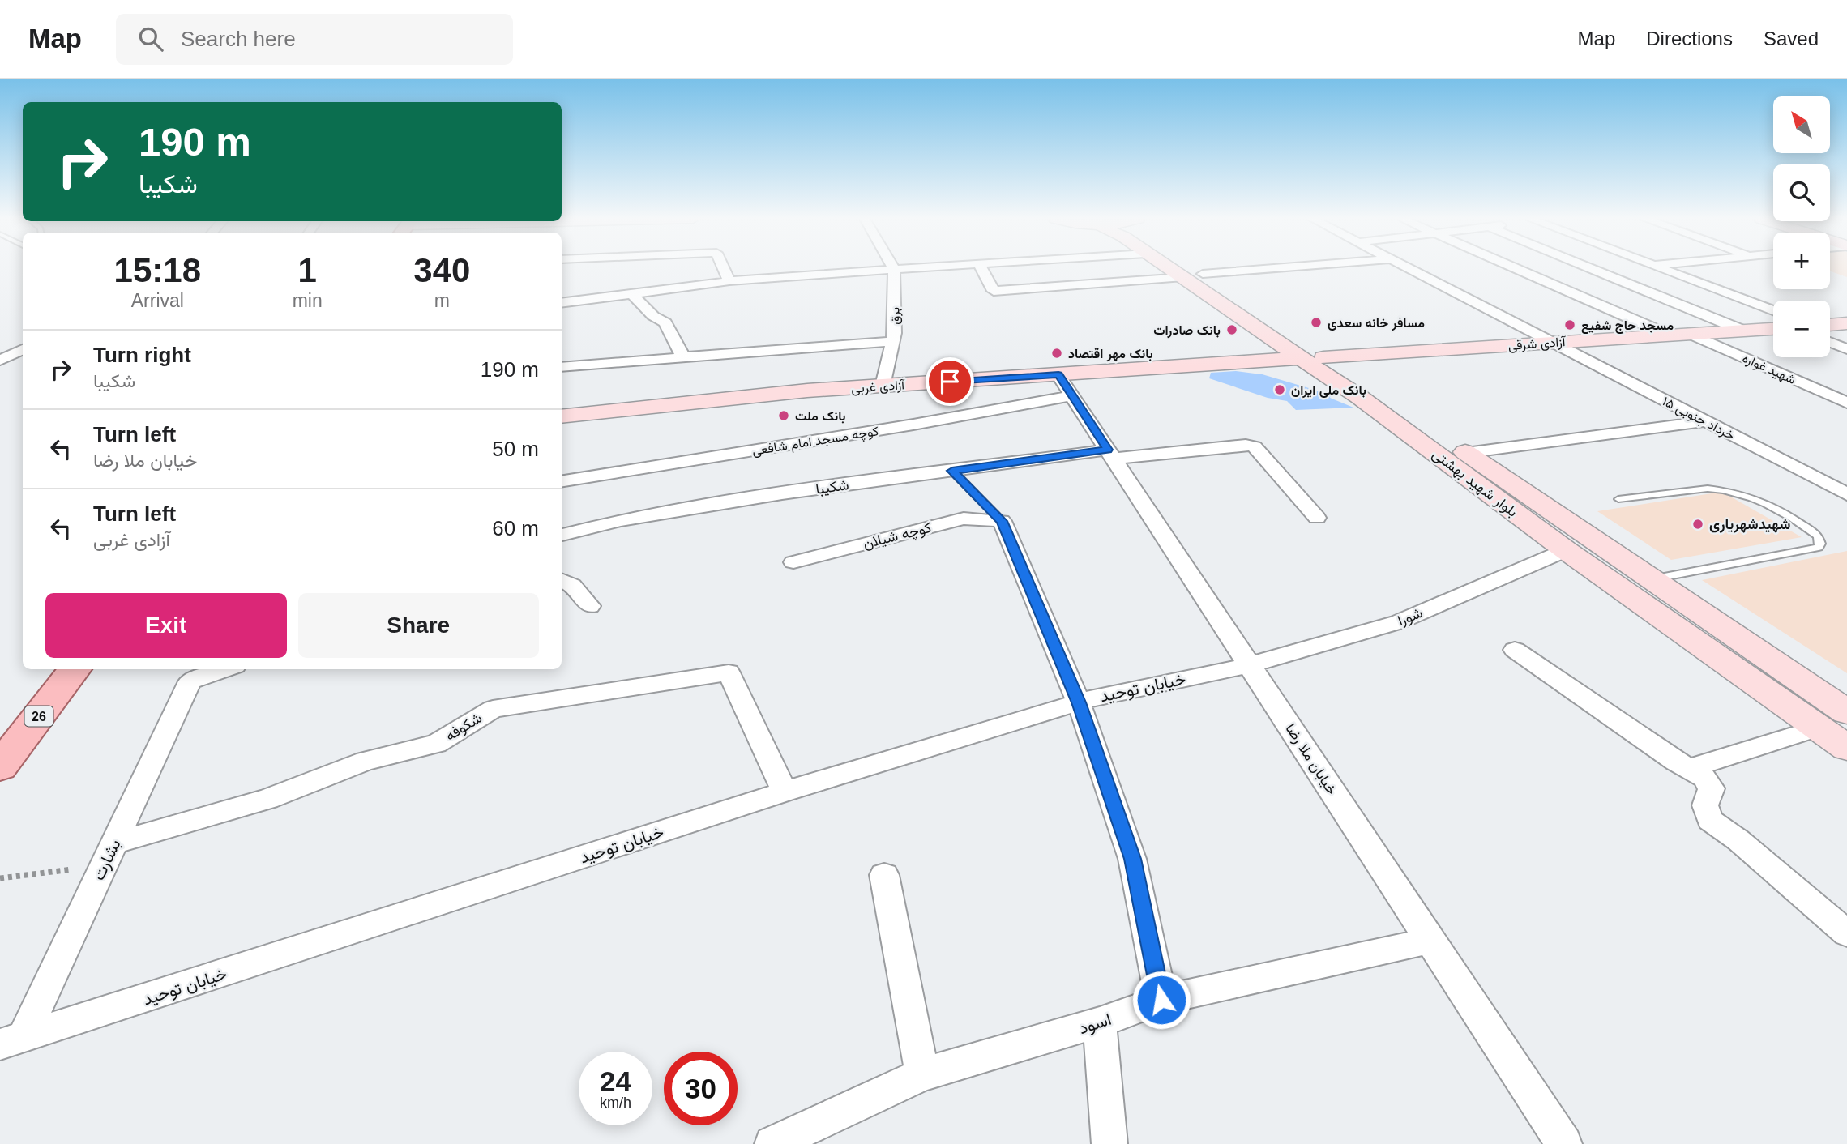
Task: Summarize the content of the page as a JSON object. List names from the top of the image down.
{
  "streets": {
    "main road": [
      "آزادی شرقی",
      "آزادی غربی",
      "بلوار شهید بهشتی",
      "26"
    ],
    "street": [
      "برق",
      "شهید غواره",
      "۱۵ خرداد جنوبی",
      "کوچه مسجد امام شافعی",
      "شکیبا",
      "کوچه شیلان",
      "شورا",
      "خیابان توحید",
      "شکوفه",
      "خیابان ملا رضا",
      "بشارت",
      "اسود"
    ]
  },
  "crossings": [
    ["برق", "آزادی غربی"],
    ["آزادی شرقی", "شهید غواره"],
    ["آزادی شرقی", "۱۵ خرداد جنوبی"],
    ["آزادی شرقی", "بلوار شهید بهشتی"],
    ["آزادی غربی", "کوچه مسجد امام شافعی"],
    ["آزادی غربی", "بلوار شهید بهشتی"],
    ["آزادی غربی", "خیابان ملا رضا"],
    ["کوچه مسجد امام شافعی", "خیابان ملا رضا"],
    ["بلوار شهید بهشتی", "شورا"],
    ["شکیبا", "خیابان ملا رضا"],
    ["شورا", "خیابان توحید"],
    ["شورا", "خیابان ملا رضا"],
    ["خیابان توحید", "شکوفه"],
    ["خیابان توحید", "خیابان ملا رضا"],
    ["خیابان توحید", "بشارت"],
    ["شکوفه", "بشارت"],
    ["خیابان ملا رضا", "اسود"]
  ],
  "places": [
    "مسافر خانه سعدی",
    "مسجد حاج شفیع",
    "بانک صادرات",
    "بانک مهر اقتصاد",
    "بانک ملی ایران",
    "بانک ملت",
    "شهیدشهریاری"
  ],
  "north": "top left",
  "page": {
    "header": "Map",
    "search": "Search here",
    "nav": ["Map", "Directions", "Saved"],
    "map_buttons": ["+", "−"],
    "turn": ["190 m", "شکیبا"],
    "eta": [
      "15:18",
      "Arrival",
      "1",
      "min",
      "340",
      "m"
    ],
    "list": [
      {
        "name": "Turn right",
        "note": "شکیبا",
        "value": "190 m"
      },
      {
        "name": "Turn left",
        "note": "خیابان ملا رضا",
        "value": "50 m"
      },
      {
        "name": "Turn left",
        "note": "آزادی غربی",
        "value": "60 m"
      }
    ],
    "buttons": ["Exit", "Share"],
    "speed": "24 km/h",
    "limit": "30"
  }
}
